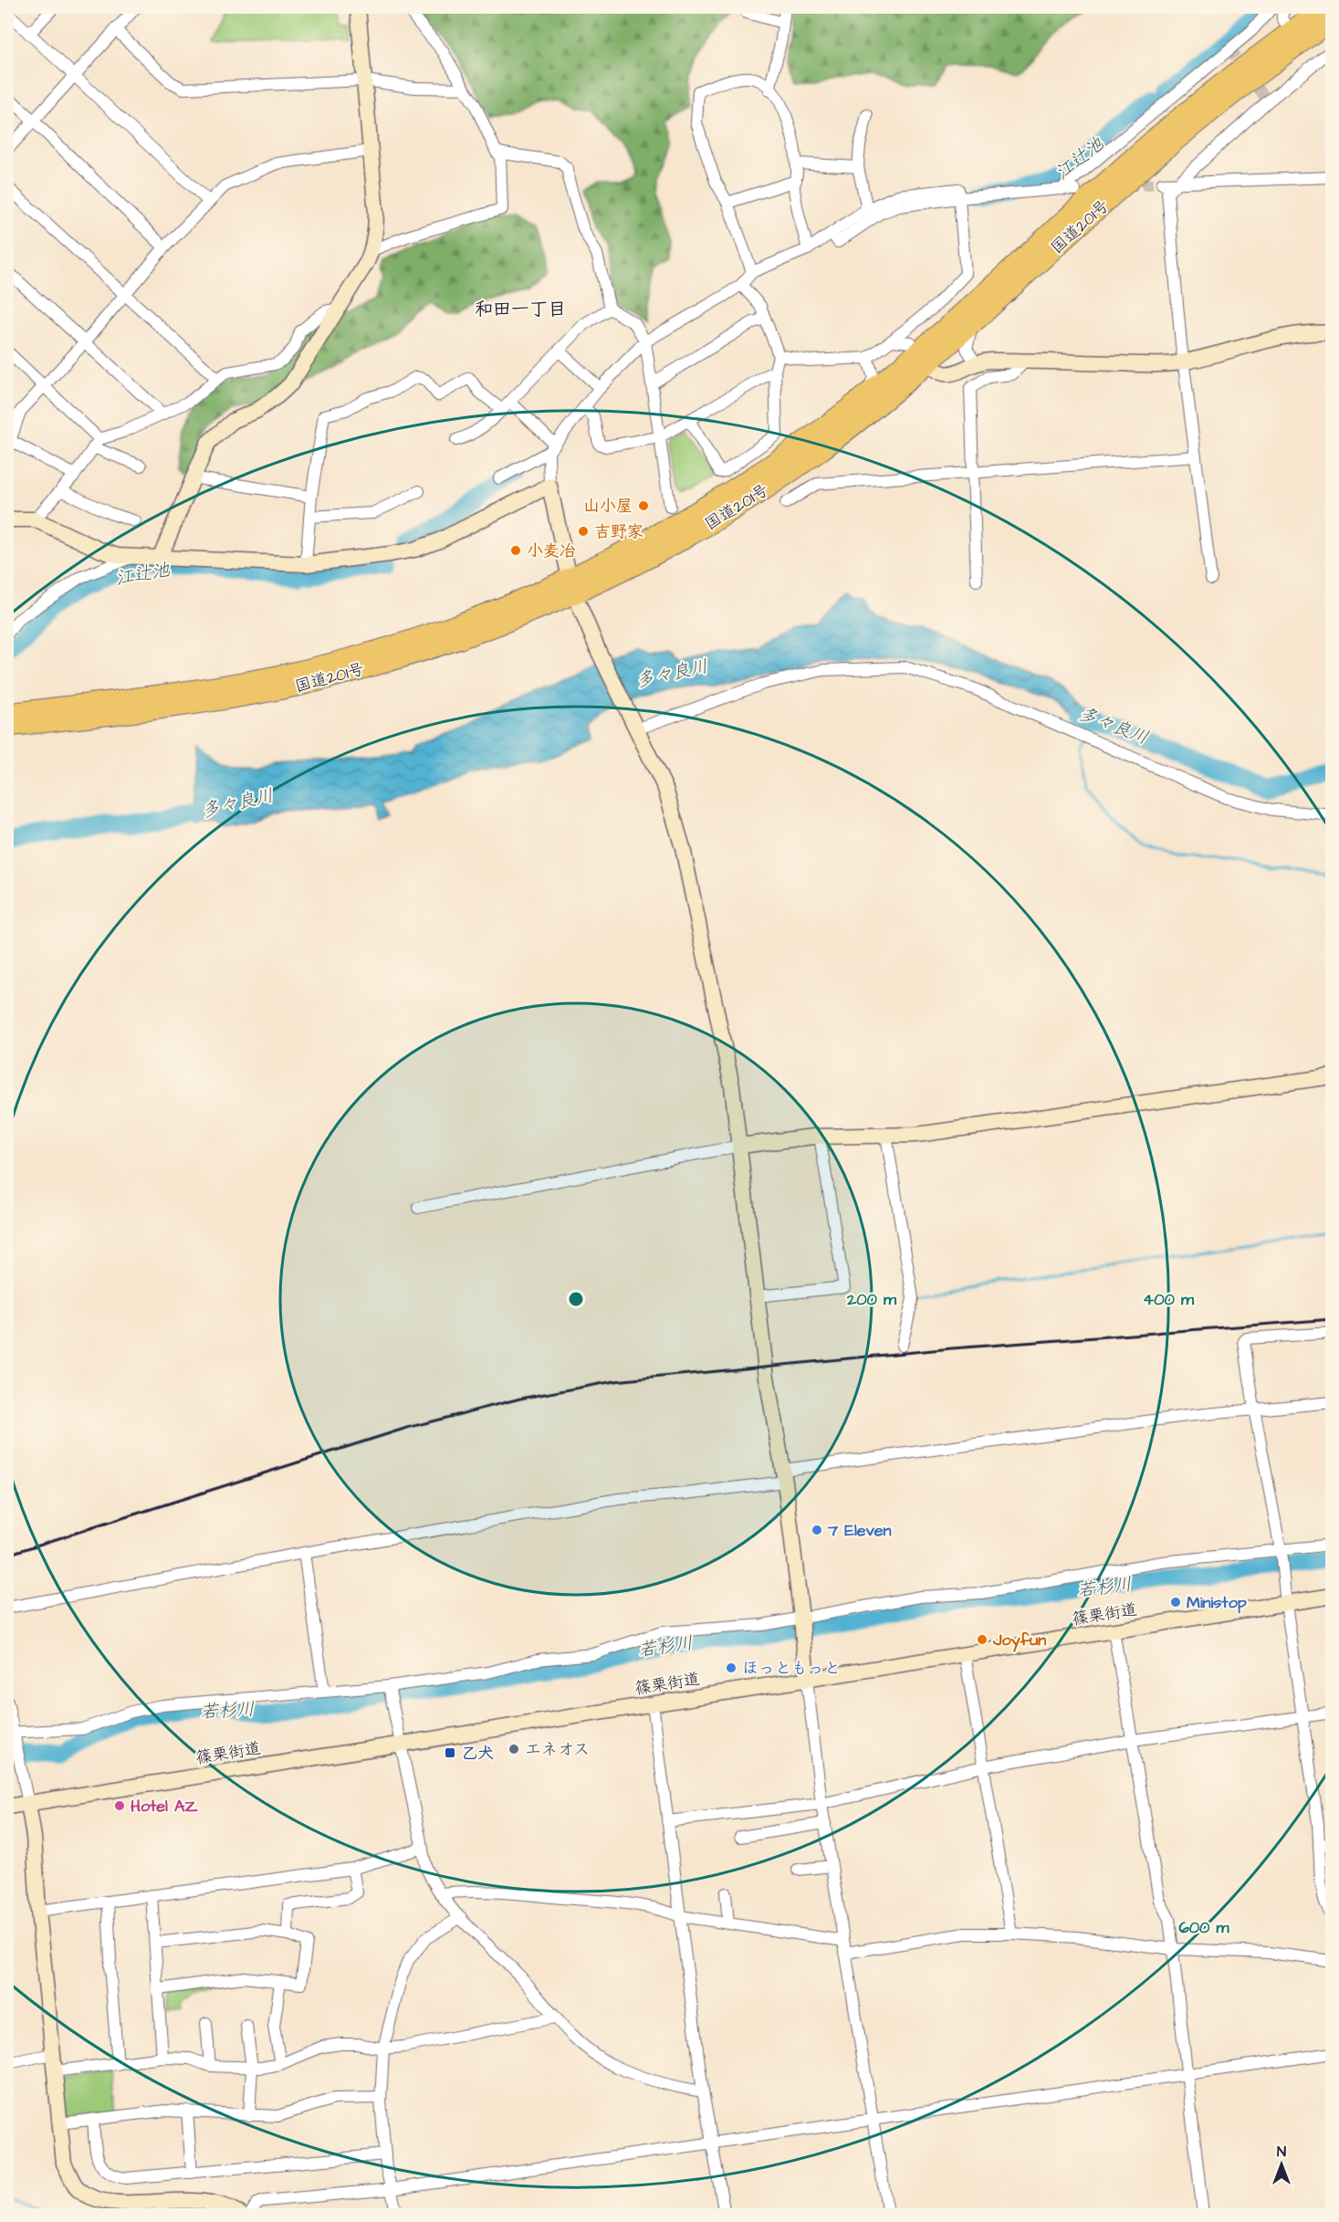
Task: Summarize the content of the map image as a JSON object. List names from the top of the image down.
{
  "streets": {
    "highway": ["国道201号"],
    "street": ["篠栗街道"]
  },
  "districts": ["和田一丁目"],
  "water": ["江辻池", "多々良川", "若杉川"],
  "places": {
    "other": [
      "山小屋",
      "吉野家",
      "小麦冶",
      "7 Eleven",
      "Ministop",
      "Joyfun",
      "ほっともっと",
      "エネオス",
      "Hotel AZ"
    ],
    "transit": ["乙犬"]
  },
  "north": "top",
  "rings": ["200 m", "400 m", "600 m"]
}
